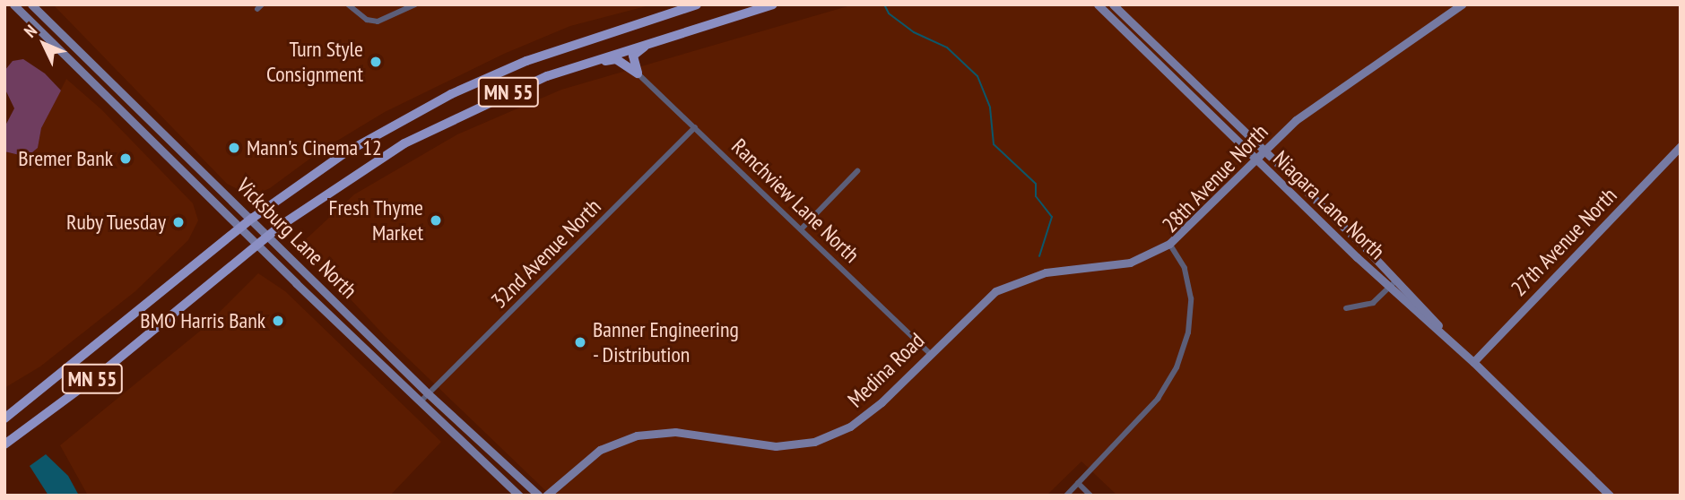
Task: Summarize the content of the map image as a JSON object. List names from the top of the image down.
{
  "streets": {
    "main road": ["MN 55"],
    "street": [
      "28th Avenue North",
      "Ranchview Lane North",
      "Niagara Lane North",
      "Vicksburg Lane North",
      "27th Avenue North",
      "32nd Avenue North",
      "Medina Road"
    ]
  },
  "crossings": [
    ["MN 55", "Vicksburg Lane North"],
    ["28th Avenue North", "Niagara Lane North"],
    ["28th Avenue North", "Medina Road"],
    ["Ranchview Lane North", "32nd Avenue North"],
    ["Ranchview Lane North", "Medina Road"],
    ["Niagara Lane North", "27th Avenue North"],
    ["Vicksburg Lane North", "32nd Avenue North"]
  ],
  "places": [
    "Turn Style Consignment",
    "Mann's Cinema 12",
    "Bremer Bank",
    "Fresh Thyme Market",
    "Ruby Tuesday",
    "BMO Harris Bank",
    "Banner Engineering - Distribution"
  ],
  "north": "top left"
}
